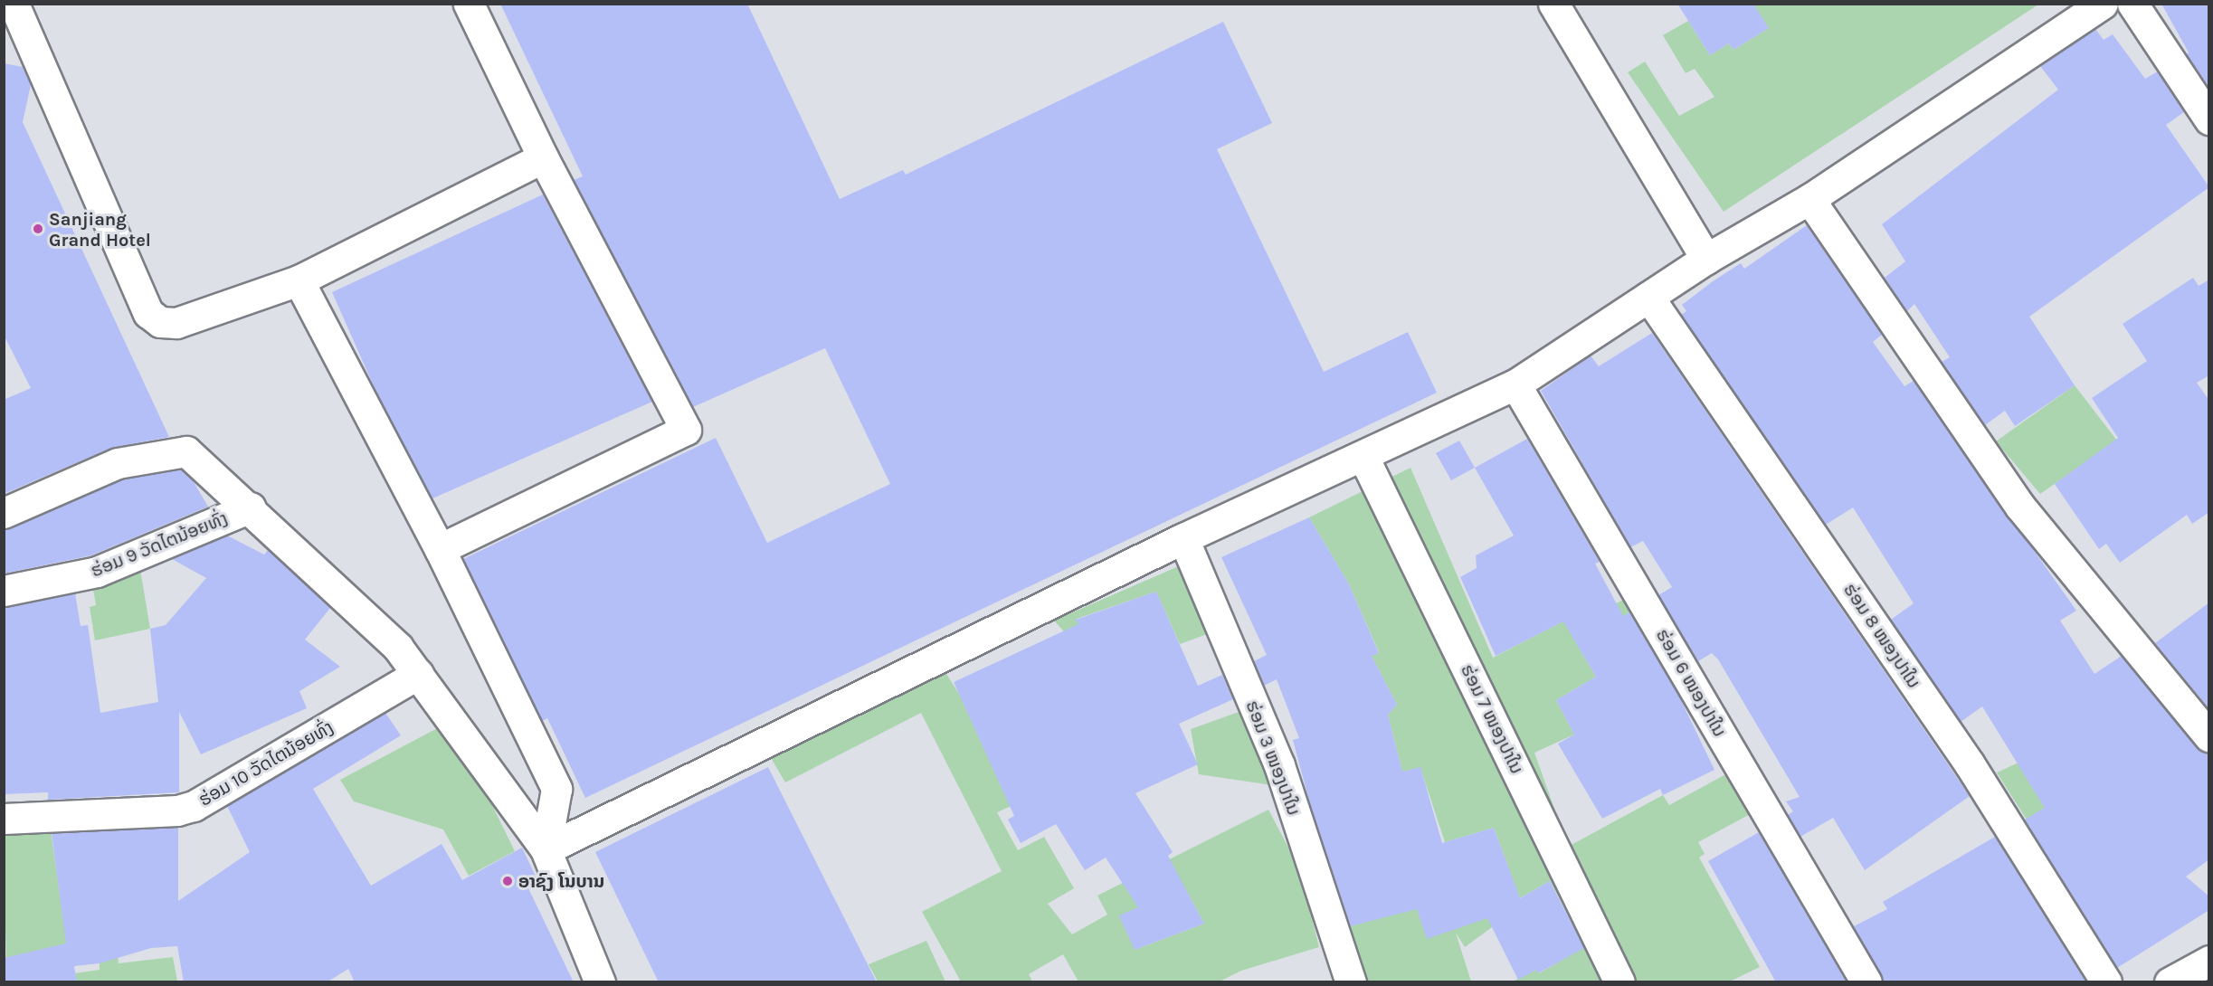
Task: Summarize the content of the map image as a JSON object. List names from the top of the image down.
{
  "streets": {
    "main road": [
      "ຮ່ອມ 9 ວັດໄຕນ້ອຍທົ່ງ",
      "ຮ່ອມ 8 ໜອງປາໃນ",
      "ຮ່ອມ 6 ໜອງປາໃນ",
      "ຮ່ອມ 7 ໜອງປາໃນ",
      "ຮ່ອມ 3 ໜອງປາໃນ",
      "ຮ່ອມ 10 ວັດໄຕນ້ອຍທົ່ງ"
    ]
  },
  "places": ["Sanjiang Grand Hotel", "ອາຊົງ ໂນບານ"]
}
